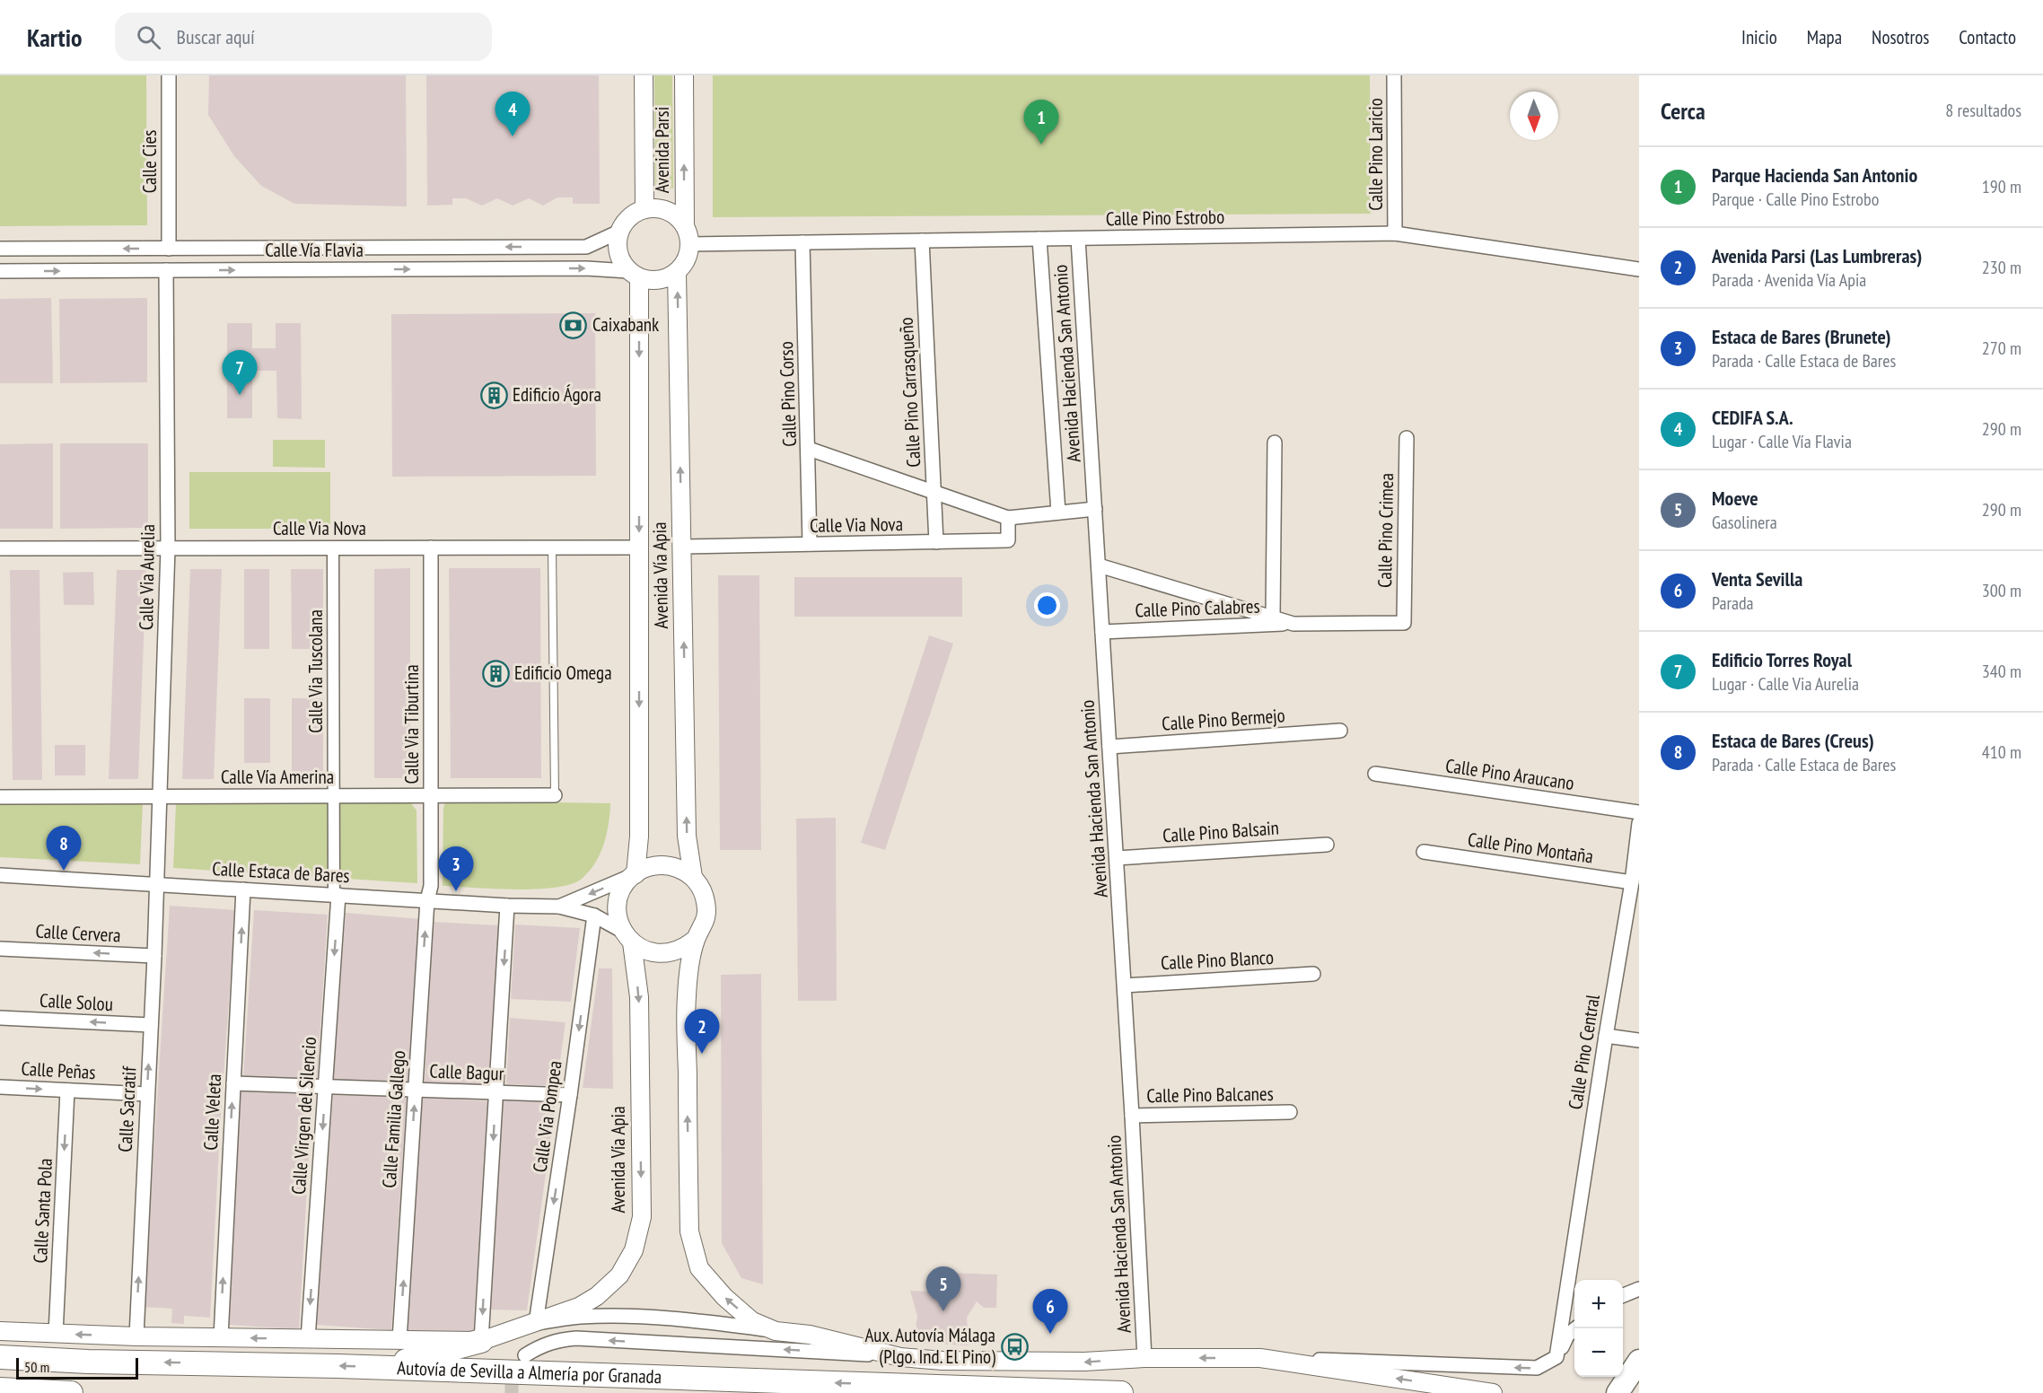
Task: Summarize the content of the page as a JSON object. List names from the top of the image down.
{
  "streets": {
    "highway": ["Autovía de Sevilla a Almería por Granada"],
    "street": [
      "Avenida Parsi",
      "Calle Pino Laricio",
      "Calle Cies",
      "Calle Pino Estrobo",
      "Calle Vía Flavia",
      "Avenida Hacienda San Antonio",
      "Calle Pino Carrasqueño",
      "Calle Pino Corso",
      "Calle Via Nova",
      "Calle Pino Crimea",
      "Avenida Vía Apia",
      "Calle Via Aurelia",
      "Calle Pino Calabres",
      "Calle Via Tuscolana",
      "Calle Pino Bermejo",
      "Calle Via Tiburtina",
      "Calle Pino Araucano",
      "Calle Vía Amerina",
      "Calle Pino Balsain",
      "Calle Pino Montaña",
      "Calle Estaca de Bares",
      "Calle Cervera",
      "Calle Pino Blanco",
      "Calle Solou",
      "Calle Pino Central",
      "Calle Peñas",
      "Calle Bagur",
      "Calle Pino Balcanes",
      "Calle Sacratif",
      "Calle Veleta",
      "Calle Virgen del Silencio",
      "Calle Via Pompea",
      "Calle Familia Gallego",
      "Calle Santa Pola"
    ]
  },
  "crossings": [
    ["Avenida Parsi", "Calle Pino Estrobo"],
    ["Avenida Parsi", "Calle Vía Flavia"],
    ["Avenida Parsi", "Avenida Vía Apia"],
    ["Calle Pino Laricio", "Calle Pino Estrobo"],
    ["Calle Cies", "Calle Vía Flavia"],
    ["Calle Pino Estrobo", "Calle Vía Flavia"],
    ["Calle Pino Estrobo", "Avenida Hacienda San Antonio"],
    ["Calle Pino Estrobo", "Calle Pino Carrasqueño"],
    ["Calle Pino Estrobo", "Calle Pino Corso"],
    ["Calle Pino Estrobo", "Avenida Vía Apia"],
    ["Calle Vía Flavia", "Avenida Vía Apia"],
    ["Calle Vía Flavia", "Calle Via Aurelia"],
    ["Avenida Hacienda San Antonio", "Calle Pino Calabres"],
    ["Avenida Hacienda San Antonio", "Calle Pino Bermejo"],
    ["Avenida Hacienda San Antonio", "Calle Pino Balsain"],
    ["Avenida Hacienda San Antonio", "Calle Pino Blanco"],
    ["Avenida Hacienda San Antonio", "Calle Pino Balcanes"],
    ["Calle Pino Carrasqueño", "Calle Via Nova"],
    ["Calle Pino Corso", "Calle Via Nova"],
    ["Calle Via Nova", "Avenida Vía Apia"],
    ["Calle Via Nova", "Calle Via Aurelia"],
    ["Calle Via Nova", "Calle Via Tuscolana"],
    ["Calle Via Nova", "Calle Via Tiburtina"],
    ["Calle Pino Crimea", "Calle Pino Calabres"],
    ["Avenida Vía Apia", "Calle Estaca de Bares"],
    ["Avenida Vía Apia", "Calle Sacratif"],
    ["Avenida Vía Apia", "Calle Veleta"],
    ["Avenida Vía Apia", "Calle Virgen del Silencio"],
    ["Avenida Vía Apia", "Calle Via Pompea"],
    ["Avenida Vía Apia", "Calle Familia Gallego"],
    ["Avenida Vía Apia", "Calle Santa Pola"],
    ["Calle Via Aurelia", "Calle Vía Amerina"],
    ["Calle Via Aurelia", "Calle Estaca de Bares"],
    ["Calle Via Aurelia", "Calle Sacratif"],
    ["Calle Via Tuscolana", "Calle Vía Amerina"],
    ["Calle Via Tuscolana", "Calle Estaca de Bares"],
    ["Calle Via Tuscolana", "Calle Virgen del Silencio"],
    ["Calle Via Tiburtina", "Calle Vía Amerina"],
    ["Calle Via Tiburtina", "Calle Estaca de Bares"],
    ["Calle Via Tiburtina", "Calle Familia Gallego"],
    ["Calle Pino Montaña", "Calle Pino Central"],
    ["Calle Estaca de Bares", "Calle Sacratif"],
    ["Calle Estaca de Bares", "Calle Veleta"],
    ["Calle Estaca de Bares", "Calle Virgen del Silencio"],
    ["Calle Estaca de Bares", "Calle Via Pompea"],
    ["Calle Estaca de Bares", "Calle Familia Gallego"],
    ["Calle Cervera", "Calle Sacratif"],
    ["Calle Solou", "Calle Sacratif"],
    ["Calle Peñas", "Calle Sacratif"],
    ["Calle Peñas", "Calle Santa Pola"],
    ["Calle Bagur", "Calle Veleta"],
    ["Calle Bagur", "Calle Virgen del Silencio"],
    ["Calle Bagur", "Calle Via Pompea"],
    ["Calle Bagur", "Calle Familia Gallego"]
  ],
  "one_way": [
    "Calle Cervera",
    "Calle Solou",
    "Calle Peñas",
    "Calle Sacratif",
    "Calle Veleta",
    "Calle Virgen del Silencio",
    "Calle Santa Pola",
    "Autovía de Sevilla a Almería por Granada"
  ],
  "places": {
    "bank": ["Caixabank"],
    "building": ["Edificio Ágora", "Edificio Omega"],
    "bus stop": ["Aux. Autovía Málaga (Plgo. Ind. El Pino)"]
  },
  "scale_bar": "50 m",
  "north": "bottom",
  "page": {
    "header": "Kartio",
    "search": "Buscar aquí",
    "nav": [
      "Inicio",
      "Mapa",
      "Nosotros",
      "Contacto"
    ],
    "heading": ["Cerca", "8 resultados"],
    "pins": [
      "4",
      "1",
      "7",
      "8",
      "3",
      "2",
      "5",
      "6"
    ],
    "list": [
      {
        "mark": "1",
        "name": "Parque Hacienda San Antonio",
        "note": "Parque · Calle Pino Estrobo",
        "value": "190 m"
      },
      {
        "mark": "2",
        "name": "Avenida Parsi (Las Lumbreras)",
        "note": "Parada · Avenida Vía Apia",
        "value": "230 m"
      },
      {
        "mark": "3",
        "name": "Estaca de Bares (Brunete)",
        "note": "Parada · Calle Estaca de Bares",
        "value": "270 m"
      },
      {
        "mark": "4",
        "name": "CEDIFA S.A.",
        "note": "Lugar · Calle Vía Flavia",
        "value": "290 m"
      },
      {
        "mark": "5",
        "name": "Moeve",
        "note": "Gasolinera",
        "value": "290 m"
      },
      {
        "mark": "6",
        "name": "Venta Sevilla",
        "note": "Parada",
        "value": "300 m"
      },
      {
        "mark": "7",
        "name": "Edificio Torres Royal",
        "note": "Lugar · Calle Via Aurelia",
        "value": "340 m"
      },
      {
        "mark": "8",
        "name": "Estaca de Bares (Creus)",
        "note": "Parada · Calle Estaca de Bares",
        "value": "410 m"
      }
    ],
    "map_buttons": ["+", "−"],
    "scale": "50 m"
  }
}
